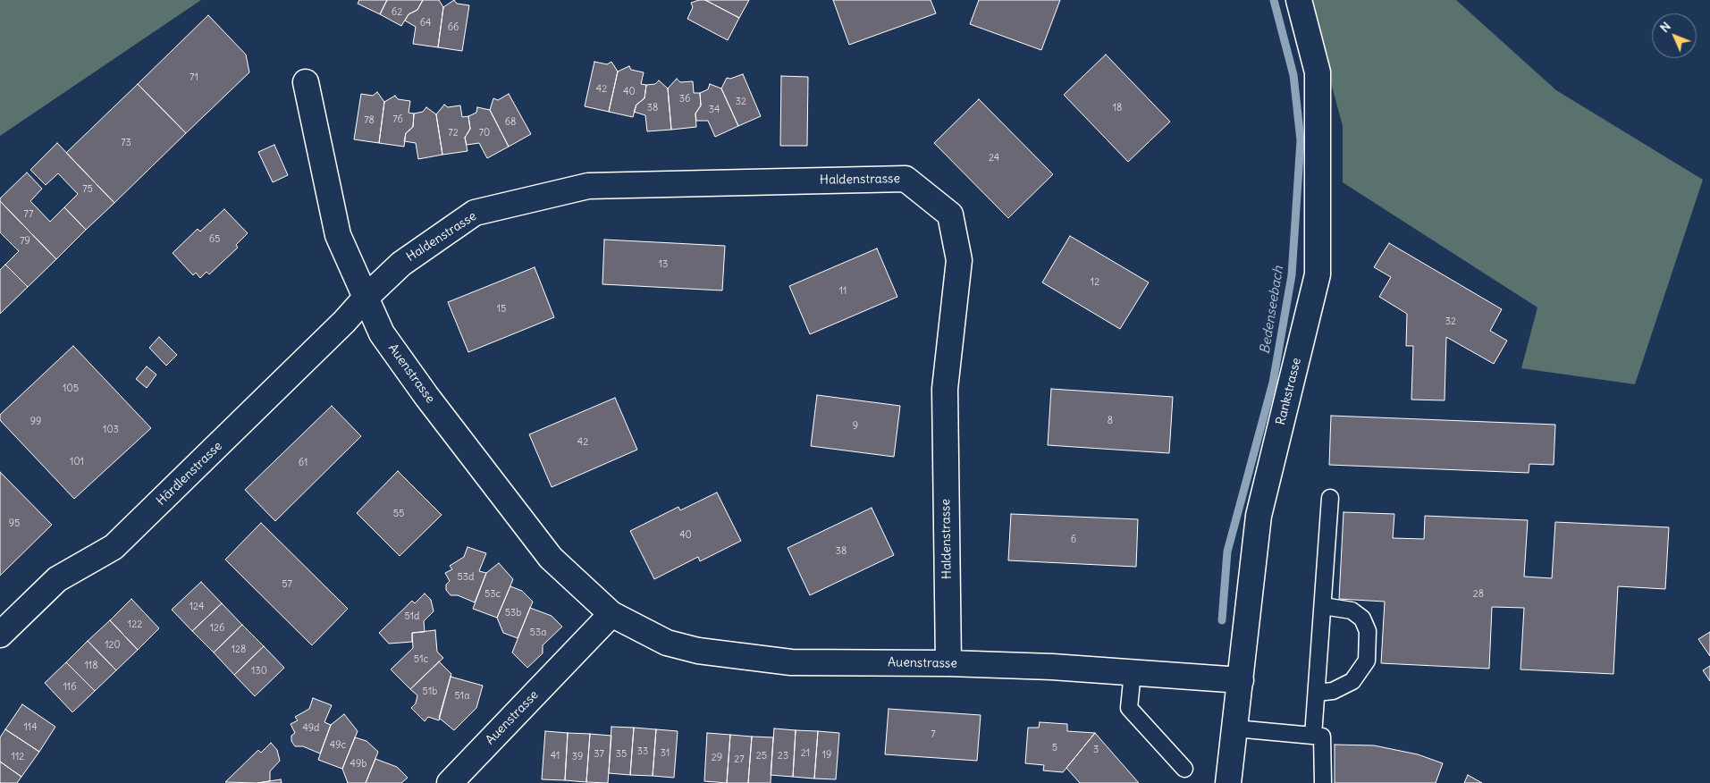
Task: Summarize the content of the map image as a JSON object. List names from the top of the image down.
{
  "streets": {
    "street": [
      "Haldenstrasse",
      "Auenstrasse",
      "Rankstrasse",
      "Härdlenstrasse"
    ]
  },
  "crossings": [
    ["Haldenstrasse", "Auenstrasse"],
    ["Haldenstrasse", "Härdlenstrasse"],
    ["Auenstrasse", "Rankstrasse"],
    ["Auenstrasse", "Härdlenstrasse"]
  ],
  "water": ["Bedenseebach"],
  "house_numbers": [
    "62",
    "64",
    "66",
    "71",
    "42",
    "40",
    "36",
    "32",
    "38",
    "18",
    "34",
    "76",
    "78",
    "68",
    "72",
    "70",
    "73",
    "24",
    "75",
    "77",
    "65",
    "79",
    "13",
    "12",
    "11",
    "15",
    "32",
    "105",
    "8",
    "99",
    "9",
    "103",
    "42",
    "101",
    "61",
    "55",
    "95",
    "40",
    "6",
    "38",
    "53d",
    "57",
    "53c",
    "28",
    "124",
    "53b",
    "51d",
    "122",
    "126",
    "53a",
    "120",
    "128",
    "51c",
    "118",
    "130",
    "116",
    "51b",
    "51a",
    "114",
    "49d",
    "7",
    "49c",
    "5",
    "3",
    "33",
    "31",
    "21",
    "37",
    "35",
    "19",
    "41",
    "25",
    "23",
    "112",
    "39",
    "29",
    "27",
    "49b"
  ],
  "north": "top left"
}
